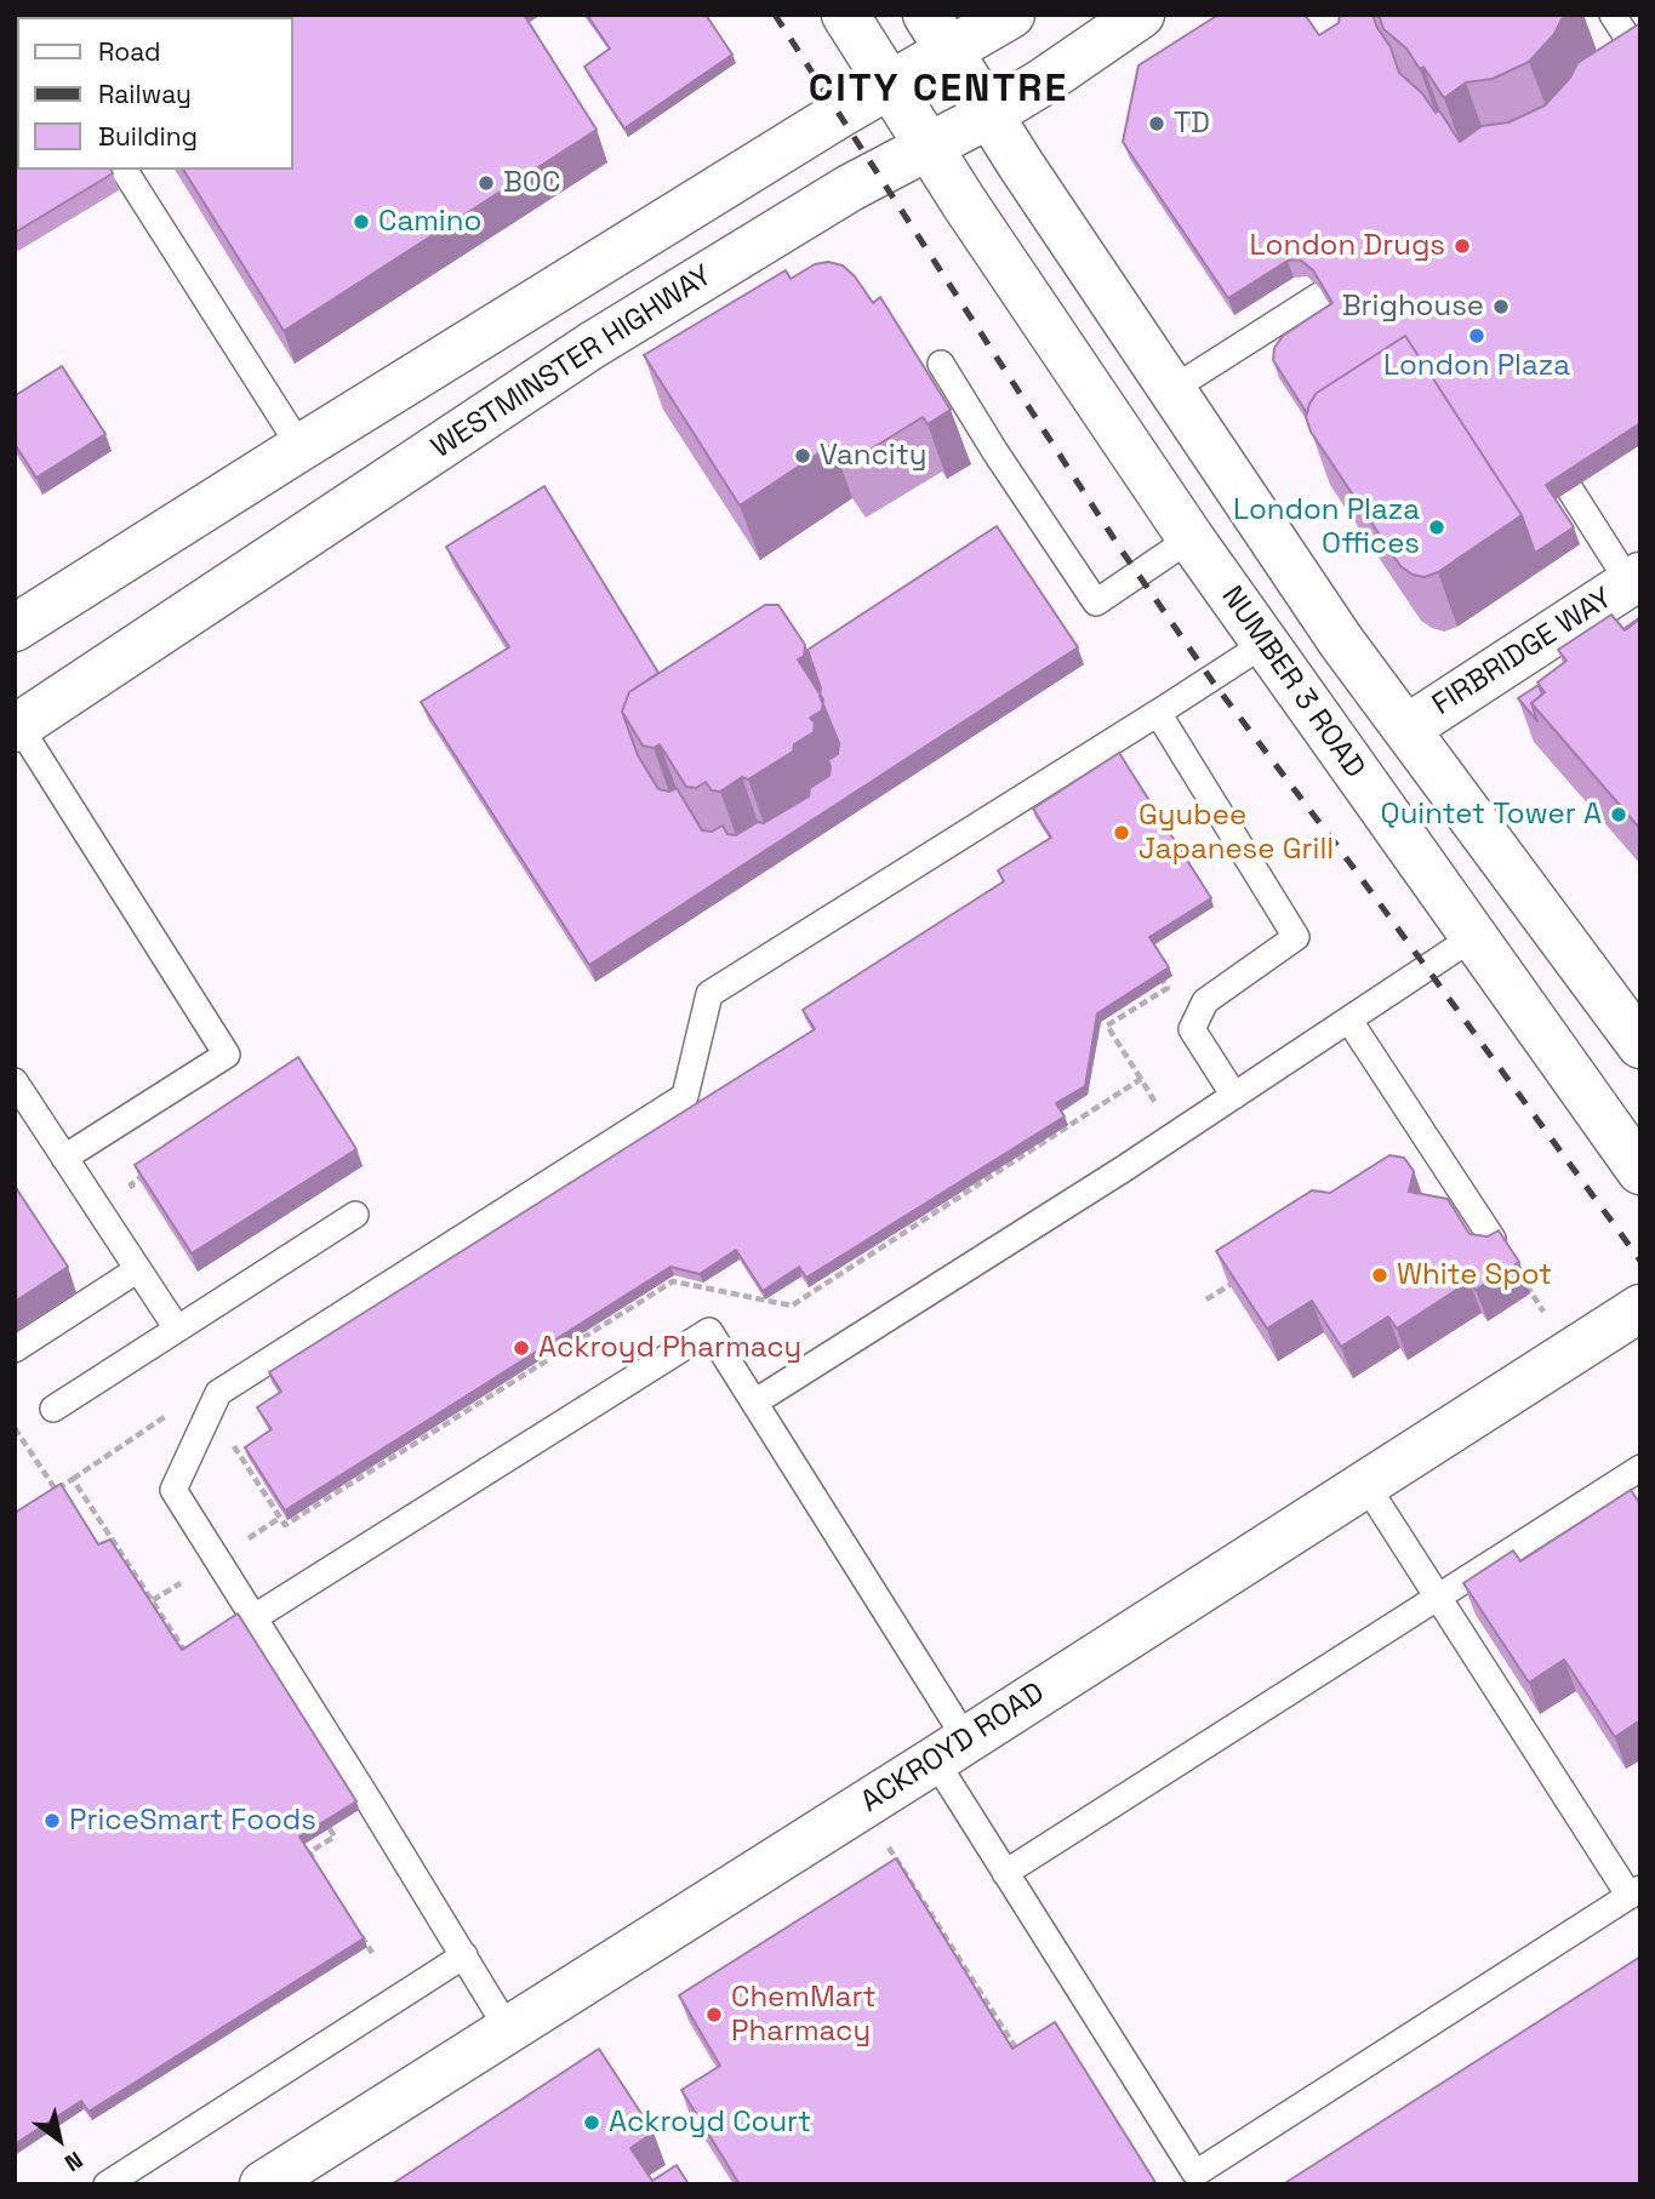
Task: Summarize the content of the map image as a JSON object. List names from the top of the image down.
{
  "streets": {
    "main road": [
      "WESTMINSTER HIGHWAY",
      "FIRBRIDGE WAY",
      "NUMBER 3 ROAD",
      "ACKROYD ROAD"
    ]
  },
  "crossings": [
    ["WESTMINSTER HIGHWAY", "NUMBER 3 ROAD"]
  ],
  "districts": ["CITY CENTRE"],
  "places": [
    "TD",
    "BOC",
    "Camino",
    "London Drugs",
    "Brighouse",
    "London Plaza",
    "Vancity",
    "London Plaza Offices",
    "Quintet Tower A",
    "Gyubee Japanese Grill",
    "White Spot",
    "Ackroyd Pharmacy",
    "PriceSmart Foods",
    "ChemMart Pharmacy",
    "Ackroyd Court"
  ],
  "legend": ["Road", "Railway", "Building"],
  "north": "bottom right"
}
